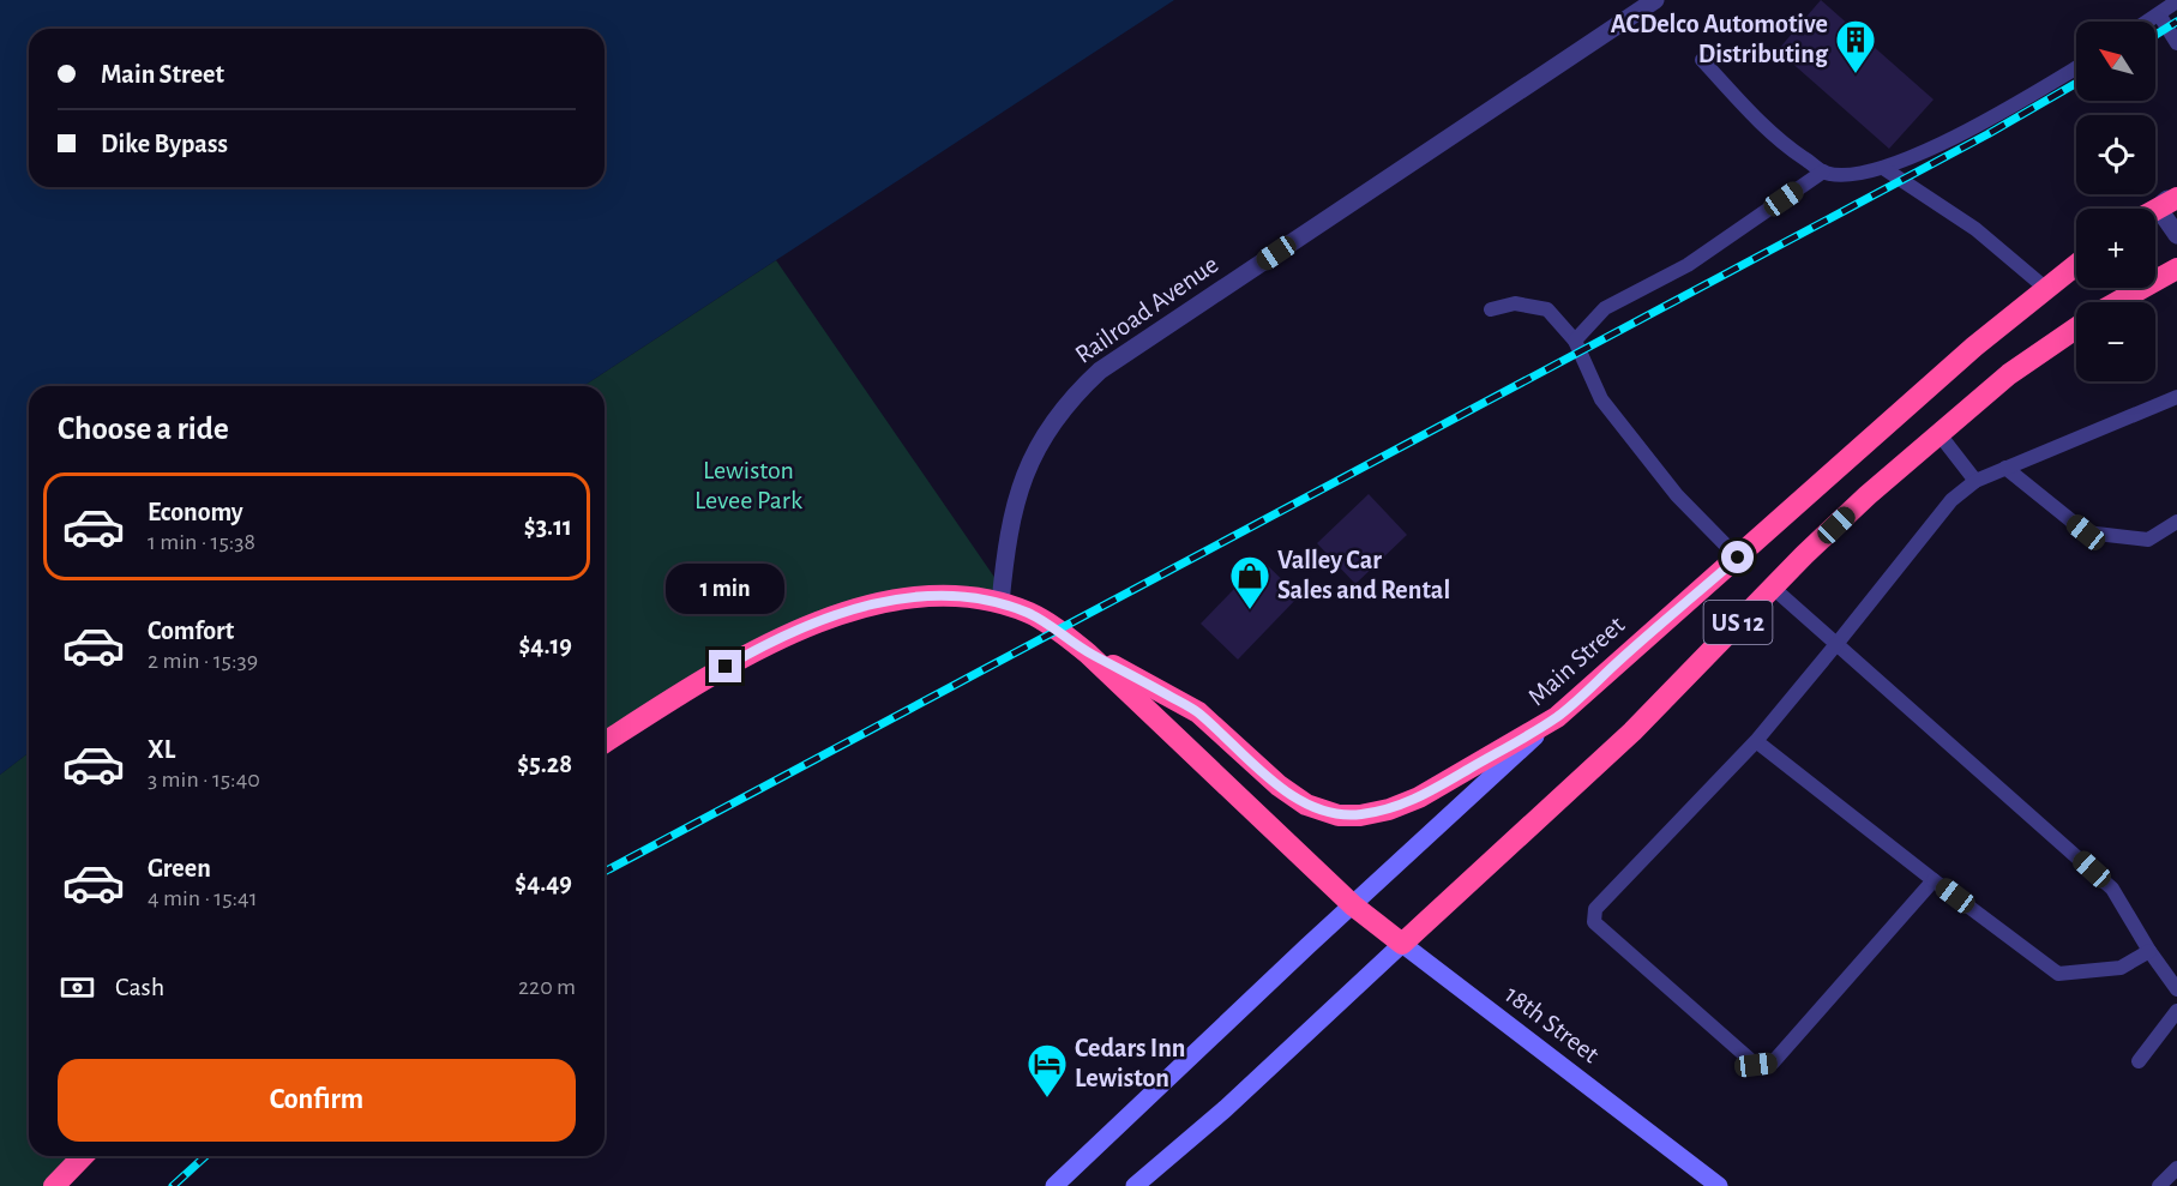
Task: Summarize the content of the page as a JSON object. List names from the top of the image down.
{
  "streets": {
    "highway": ["US 12", "Main Street", "18th Street"],
    "street": ["Railroad Avenue"]
  },
  "crossings": [
    ["Railroad Avenue", "US 12"],
    ["US 12", "Main Street"],
    ["US 12", "18th Street"],
    ["Main Street", "18th Street"]
  ],
  "parks": ["Lewiston Levee Park"],
  "places": {
    "building": ["ACDelco Automotive Distributing"],
    "shop": ["Valley Car Sales and Rental"],
    "hotel": ["Cedars Inn Lewiston"]
  },
  "north": "top left",
  "page": {
    "map_buttons": ["+", "−"],
    "banner": ["Main Street", "Dike Bypass"],
    "heading": "Choose a ride",
    "list": [
      {
        "name": "Economy",
        "note": "1 min · 15:38",
        "value": "$3.11"
      },
      {
        "name": "Comfort",
        "note": "2 min · 15:39",
        "value": "$4.19"
      },
      {
        "name": "XL",
        "note": "3 min · 15:40",
        "value": "$5.28"
      },
      {
        "name": "Green",
        "note": "4 min · 15:41",
        "value": "$4.49"
      }
    ],
    "bubble": "1 min",
    "pay": ["Cash", "220 m"],
    "buttons": "Confirm"
  }
}
